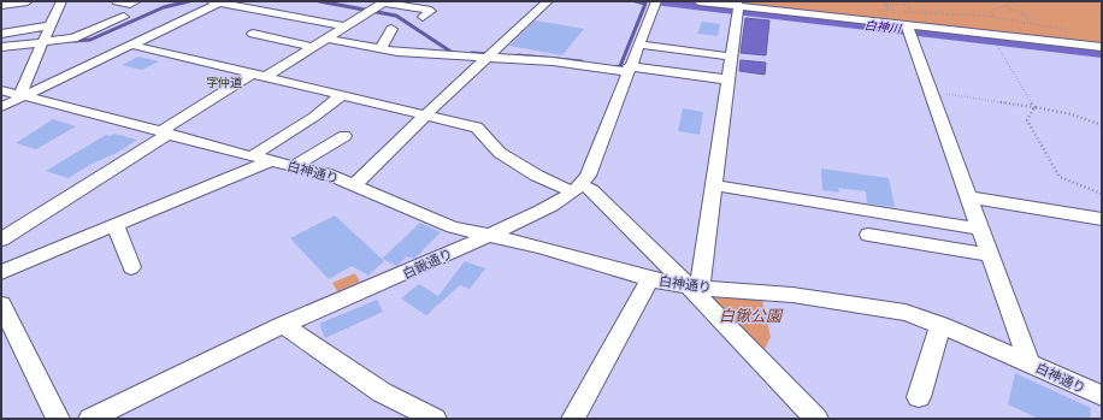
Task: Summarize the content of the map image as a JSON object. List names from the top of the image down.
{
  "streets": {
    "street": ["白神通り", "白鍬通り"]
  },
  "crossings": [
    ["白神通り", "白鍬通り"]
  ],
  "districts": ["字仲道"],
  "water": ["白神川"],
  "parks": ["白鍬公園"]
}
